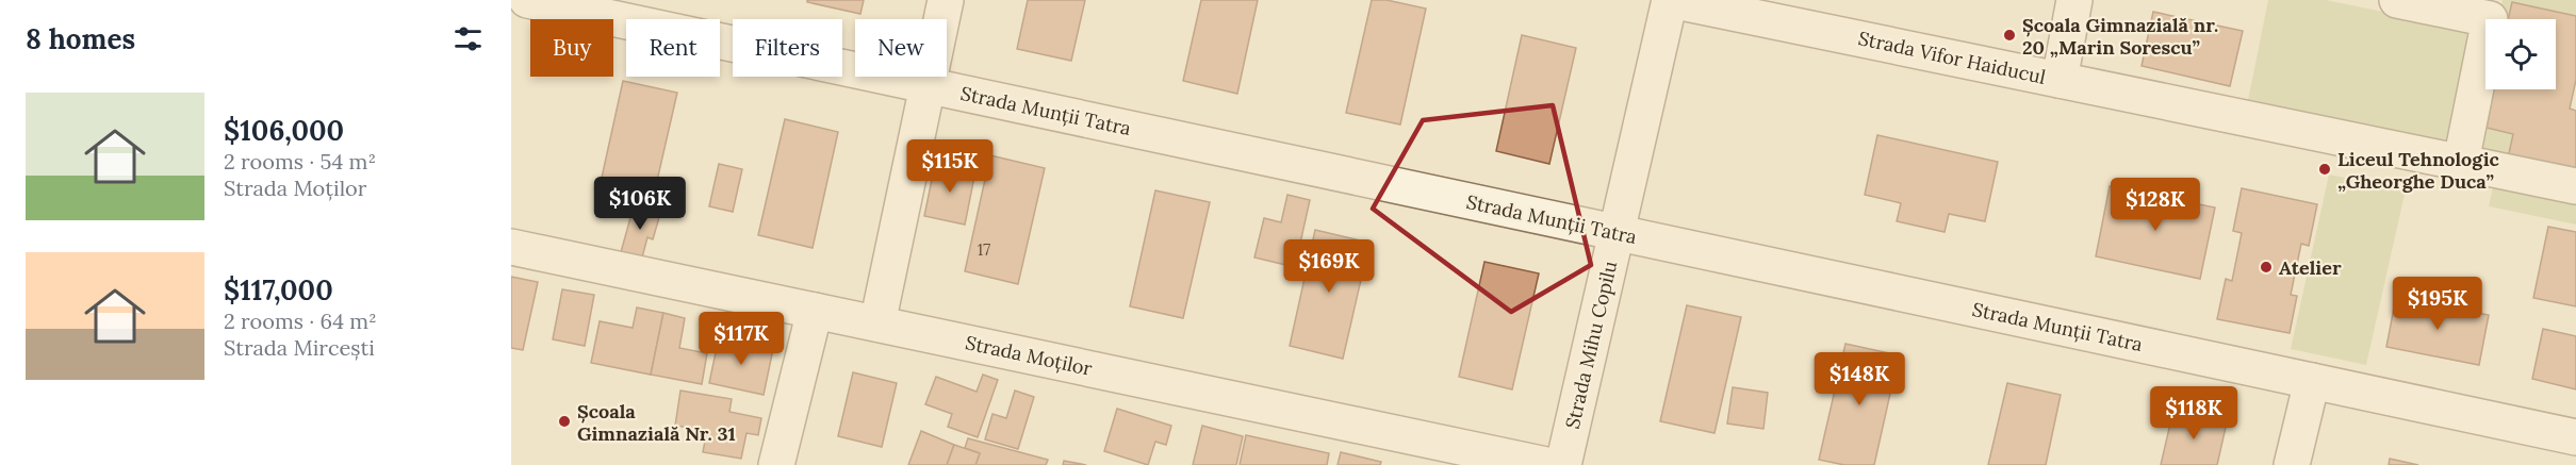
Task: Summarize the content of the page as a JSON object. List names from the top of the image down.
{
  "streets": {
    "street": [
      "Strada Vifor Haiducul",
      "Strada Munții Tatra",
      "Strada Mihu Copilu",
      "Strada Moților"
    ]
  },
  "crossings": [
    ["Strada Vifor Haiducul", "Strada Mihu Copilu"],
    ["Strada Munții Tatra", "Strada Mihu Copilu"]
  ],
  "places": [
    "Școala Gimnazială nr. 20 „Marin Sorescu”",
    "Liceul Tehnologic „Gheorghe Duca”",
    "Atelier",
    "Școala Gimnazială Nr. 31"
  ],
  "house_numbers": ["17"],
  "page": {
    "heading": "8 homes",
    "chip": [
      "Buy",
      "Rent",
      "Filters",
      "New"
    ],
    "list": [
      {
        "name": "$106,000",
        "note": "2 rooms · 54 m² · Strada Moților"
      },
      {
        "name": "$117,000",
        "note": "2 rooms · 64 m² · Strada Mircești"
      }
    ],
    "price": [
      "$115K",
      "$106K",
      "$128K",
      "$169K",
      "$195K",
      "$117K",
      "$148K",
      "$118K"
    ]
  }
}
